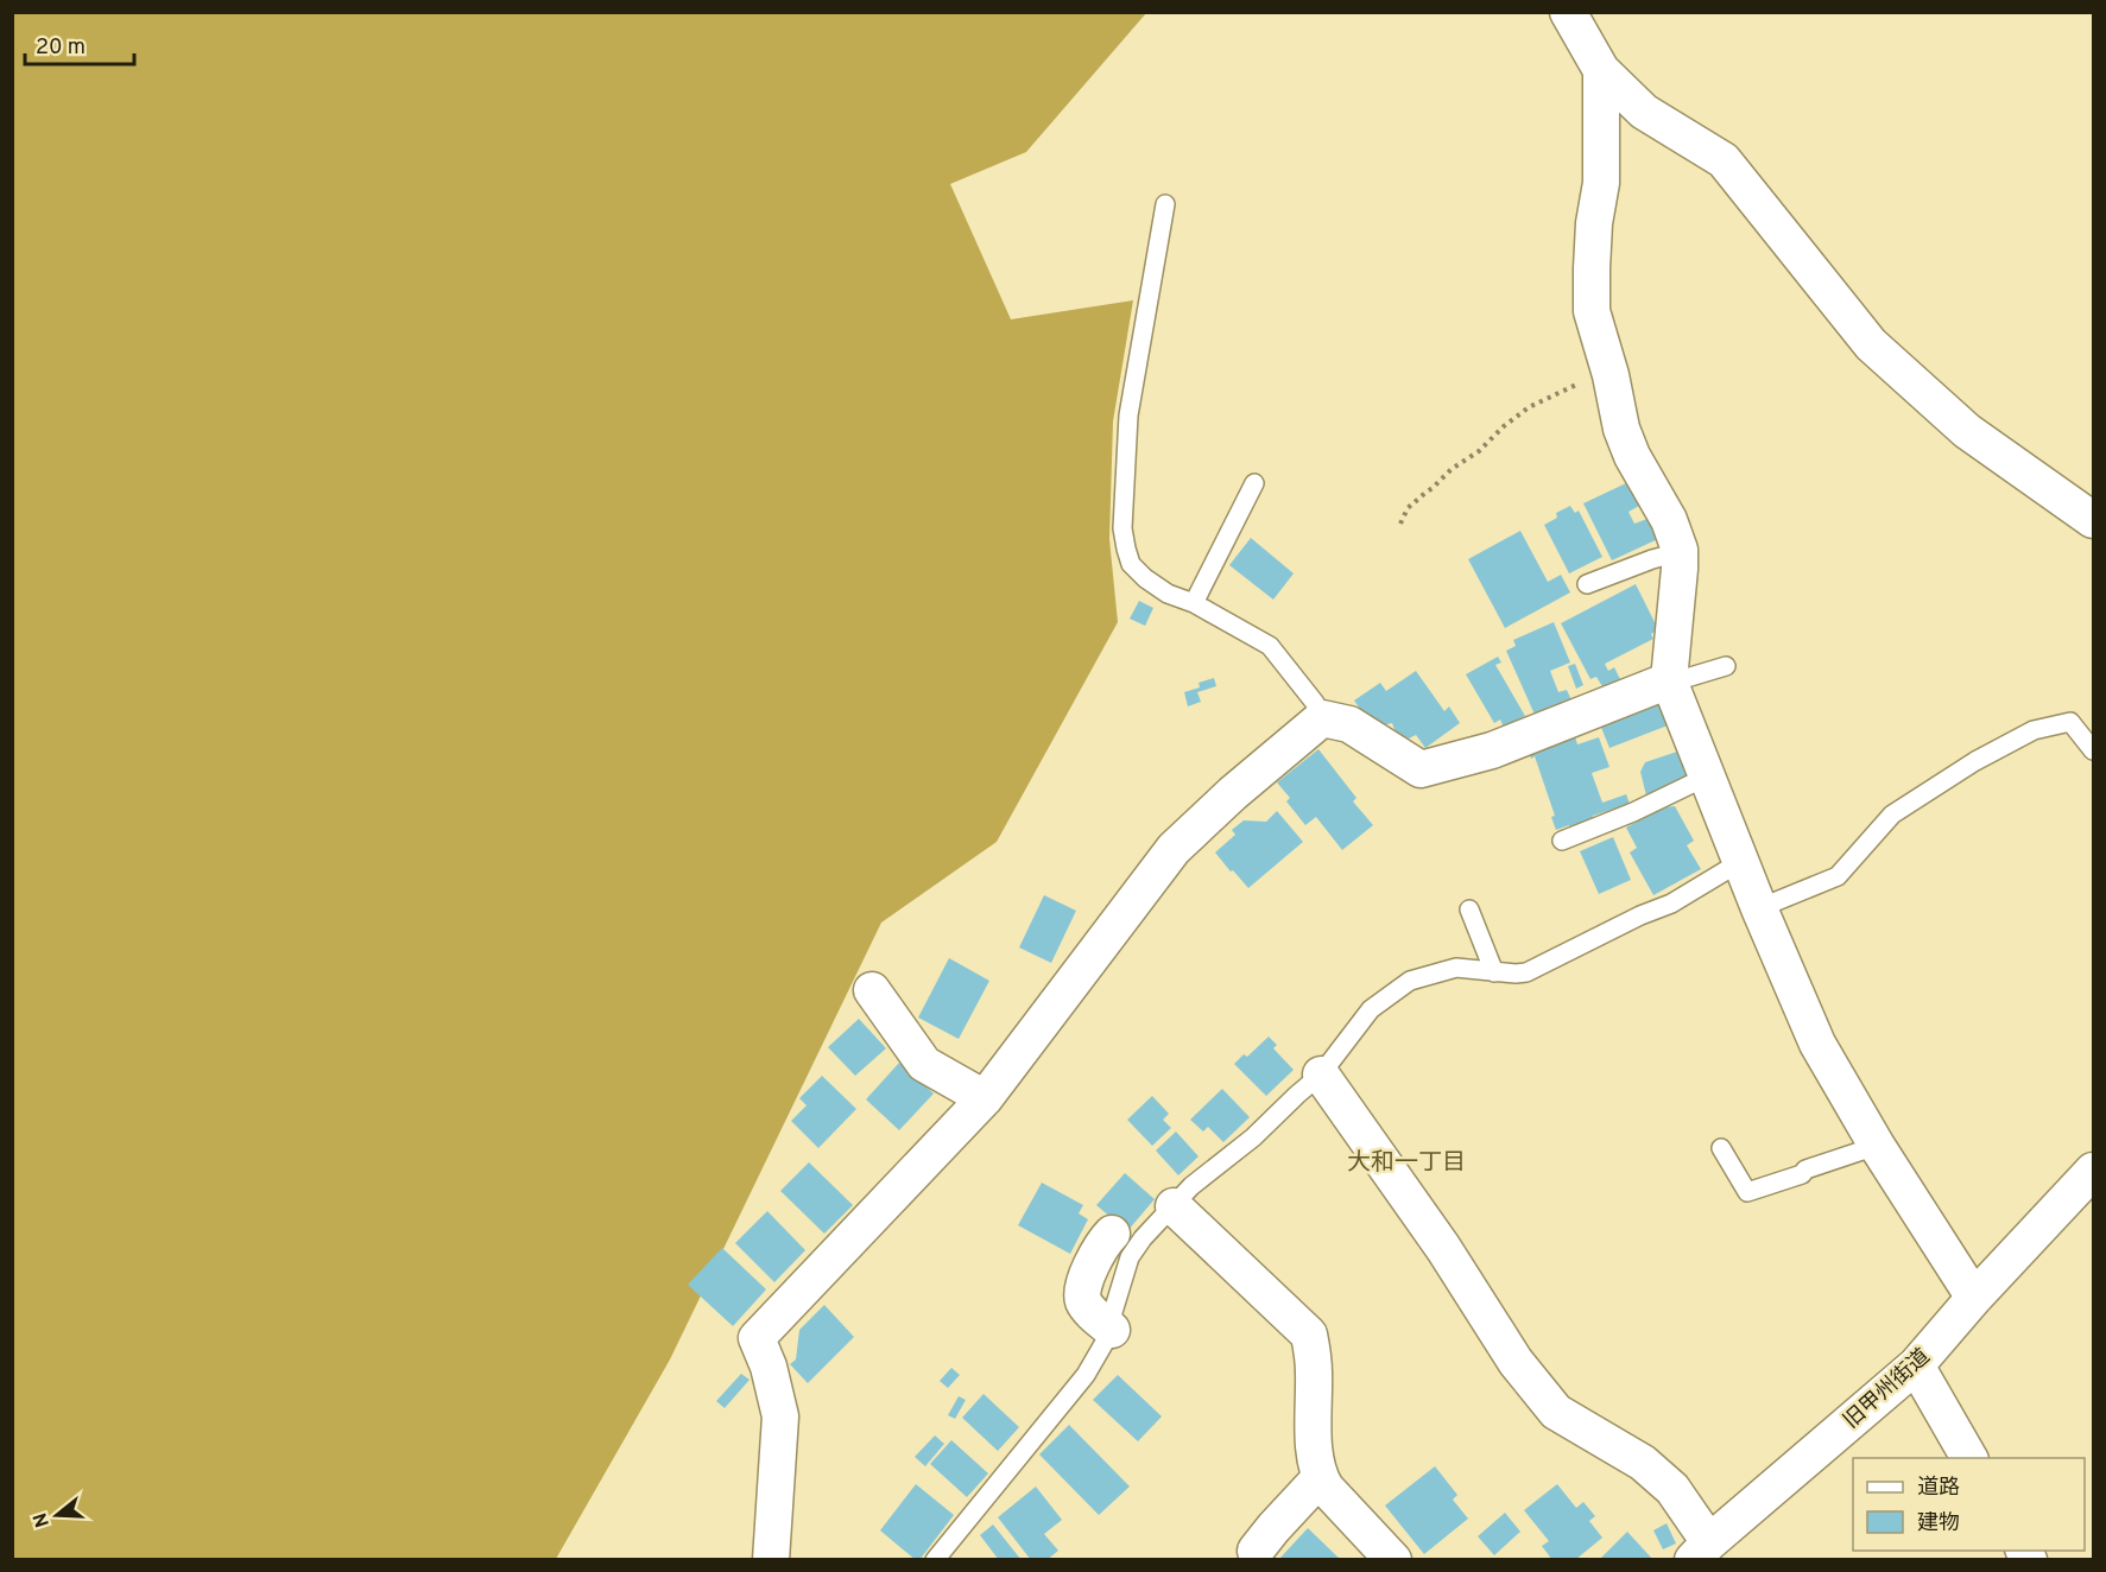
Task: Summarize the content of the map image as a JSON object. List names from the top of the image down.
{
  "streets": {
    "street": ["旧甲州街道"]
  },
  "districts": ["大和一丁目"],
  "legend": ["道路", "建物"],
  "scale_bar": "20 m",
  "north": "left"
}
